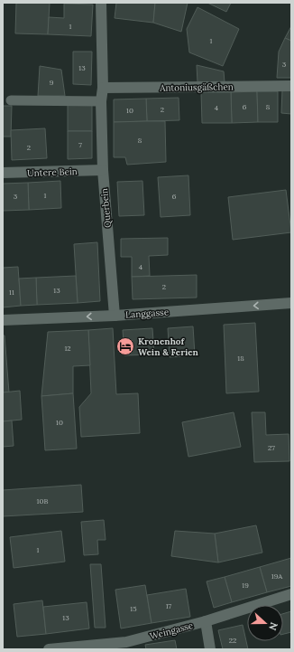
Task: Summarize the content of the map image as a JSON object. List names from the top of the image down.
{
  "streets": {
    "street": [
      "Antoniusgäßchen",
      "Untere Bein",
      "Querbein",
      "Langgasse",
      "Weingasse"
    ]
  },
  "crossings": [
    ["Antoniusgäßchen", "Querbein"],
    ["Untere Bein", "Querbein"],
    ["Querbein", "Langgasse"]
  ],
  "one_way": ["Langgasse"],
  "places": {
    "hotel": ["Kronenhof Wein & Ferien"]
  },
  "house_numbers": [
    "1",
    "1",
    "3",
    "13",
    "9",
    "6",
    "8",
    "4",
    "2",
    "10",
    "8",
    "7",
    "2",
    "1",
    "3",
    "6",
    "4",
    "2",
    "13",
    "11",
    "12",
    "18",
    "10",
    "27",
    "10B",
    "1",
    "19A",
    "19",
    "17",
    "15",
    "13",
    "22"
  ],
  "north": "right"
}
